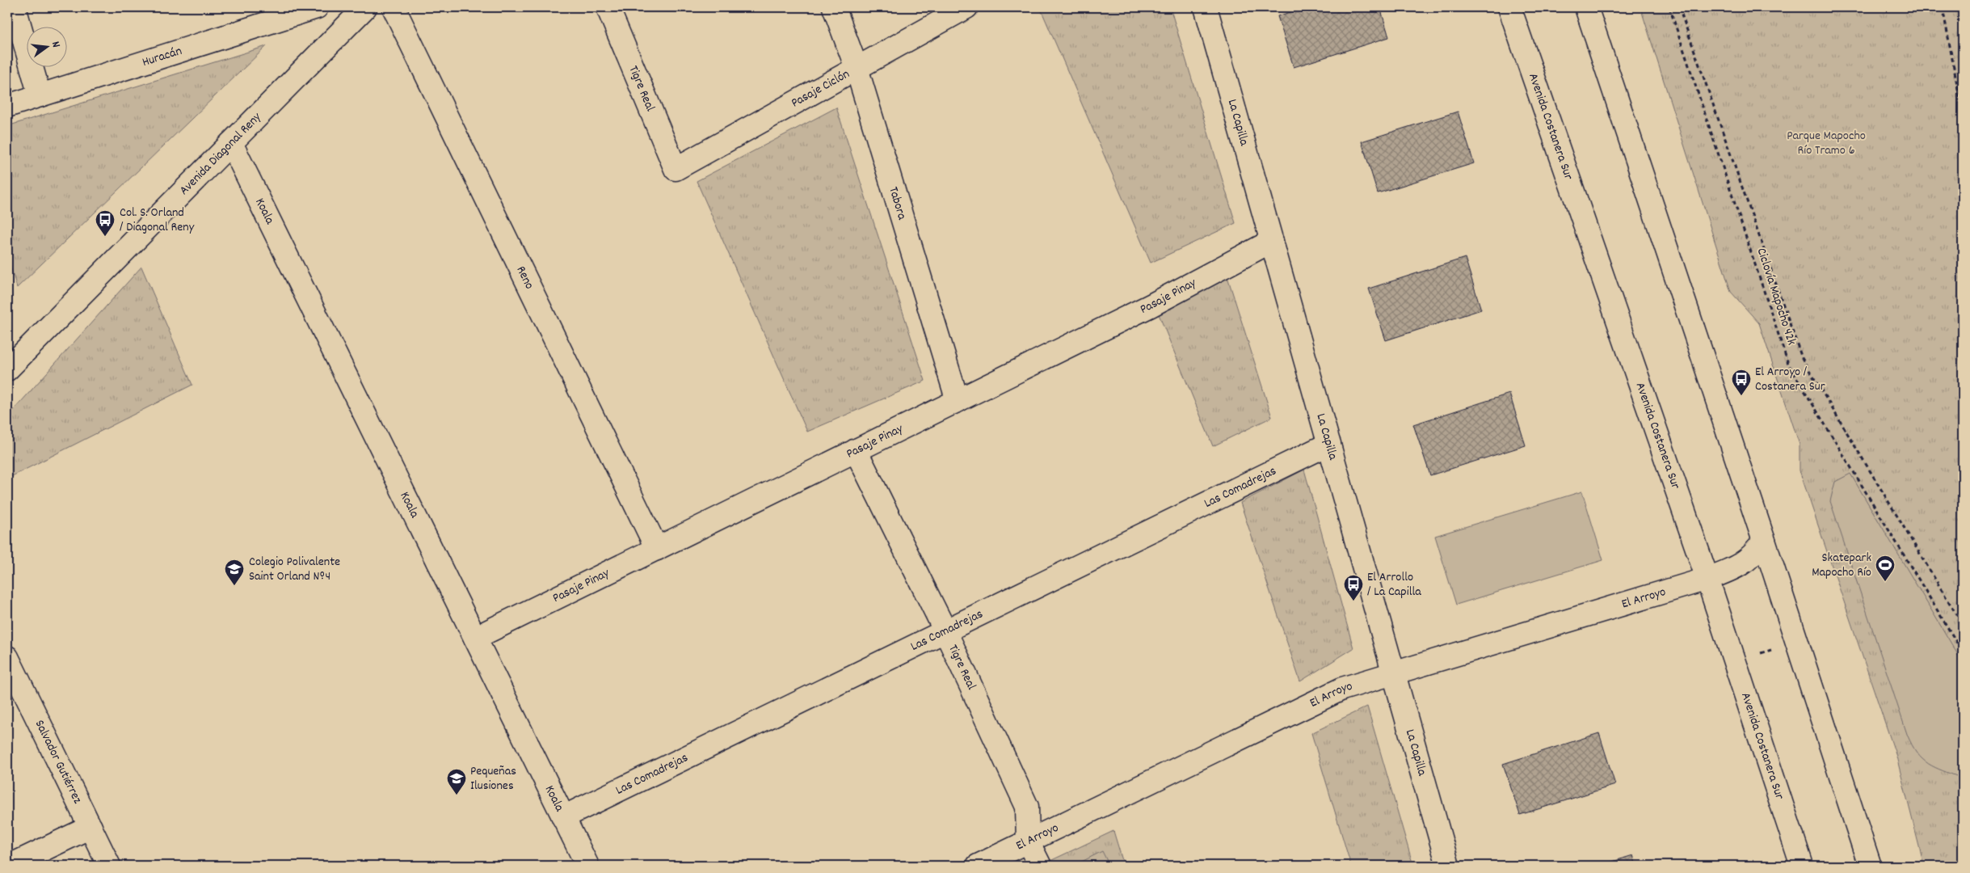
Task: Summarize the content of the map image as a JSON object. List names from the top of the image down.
{
  "streets": {
    "street": [
      "Huracán",
      "Pasaje Ciclón",
      "Tigre Real",
      "La Capilla",
      "Avenida Costanera Sur",
      "Avenida Diagonal Reny",
      "Tabora",
      "Koala",
      "Reno",
      "Pasaje Pinay",
      "Las Comadrejas",
      "El Arroyo",
      "Salvador Gutiérrez"
    ],
    "path": ["Ciclovía Mapocho 42k"]
  },
  "crossings": [
    ["Pasaje Ciclón", "Tigre Real"],
    ["Pasaje Ciclón", "Tabora"],
    ["Tigre Real", "Pasaje Pinay"],
    ["Tigre Real", "Las Comadrejas"],
    ["Tigre Real", "El Arroyo"],
    ["La Capilla", "Pasaje Pinay"],
    ["La Capilla", "Las Comadrejas"],
    ["La Capilla", "El Arroyo"],
    ["Avenida Costanera Sur", "El Arroyo"],
    ["Avenida Diagonal Reny", "Koala"],
    ["Tabora", "Pasaje Pinay"],
    ["Koala", "Pasaje Pinay"],
    ["Koala", "Las Comadrejas"],
    ["Reno", "Pasaje Pinay"]
  ],
  "parks": ["Parque Mapocho Río Tramo 6"],
  "places": {
    "bus stop": ["Col. S. Orland / Diagonal Reny", "El Arroyo / Costanera Sur", "El Arrollo / La Capilla"],
    "sports": ["Skatepark Mapocho Río"],
    "school or university": ["Colegio Polivalente Saint Orland Nº4", "Pequeñas Ilusiones"]
  },
  "north": "right"
}
